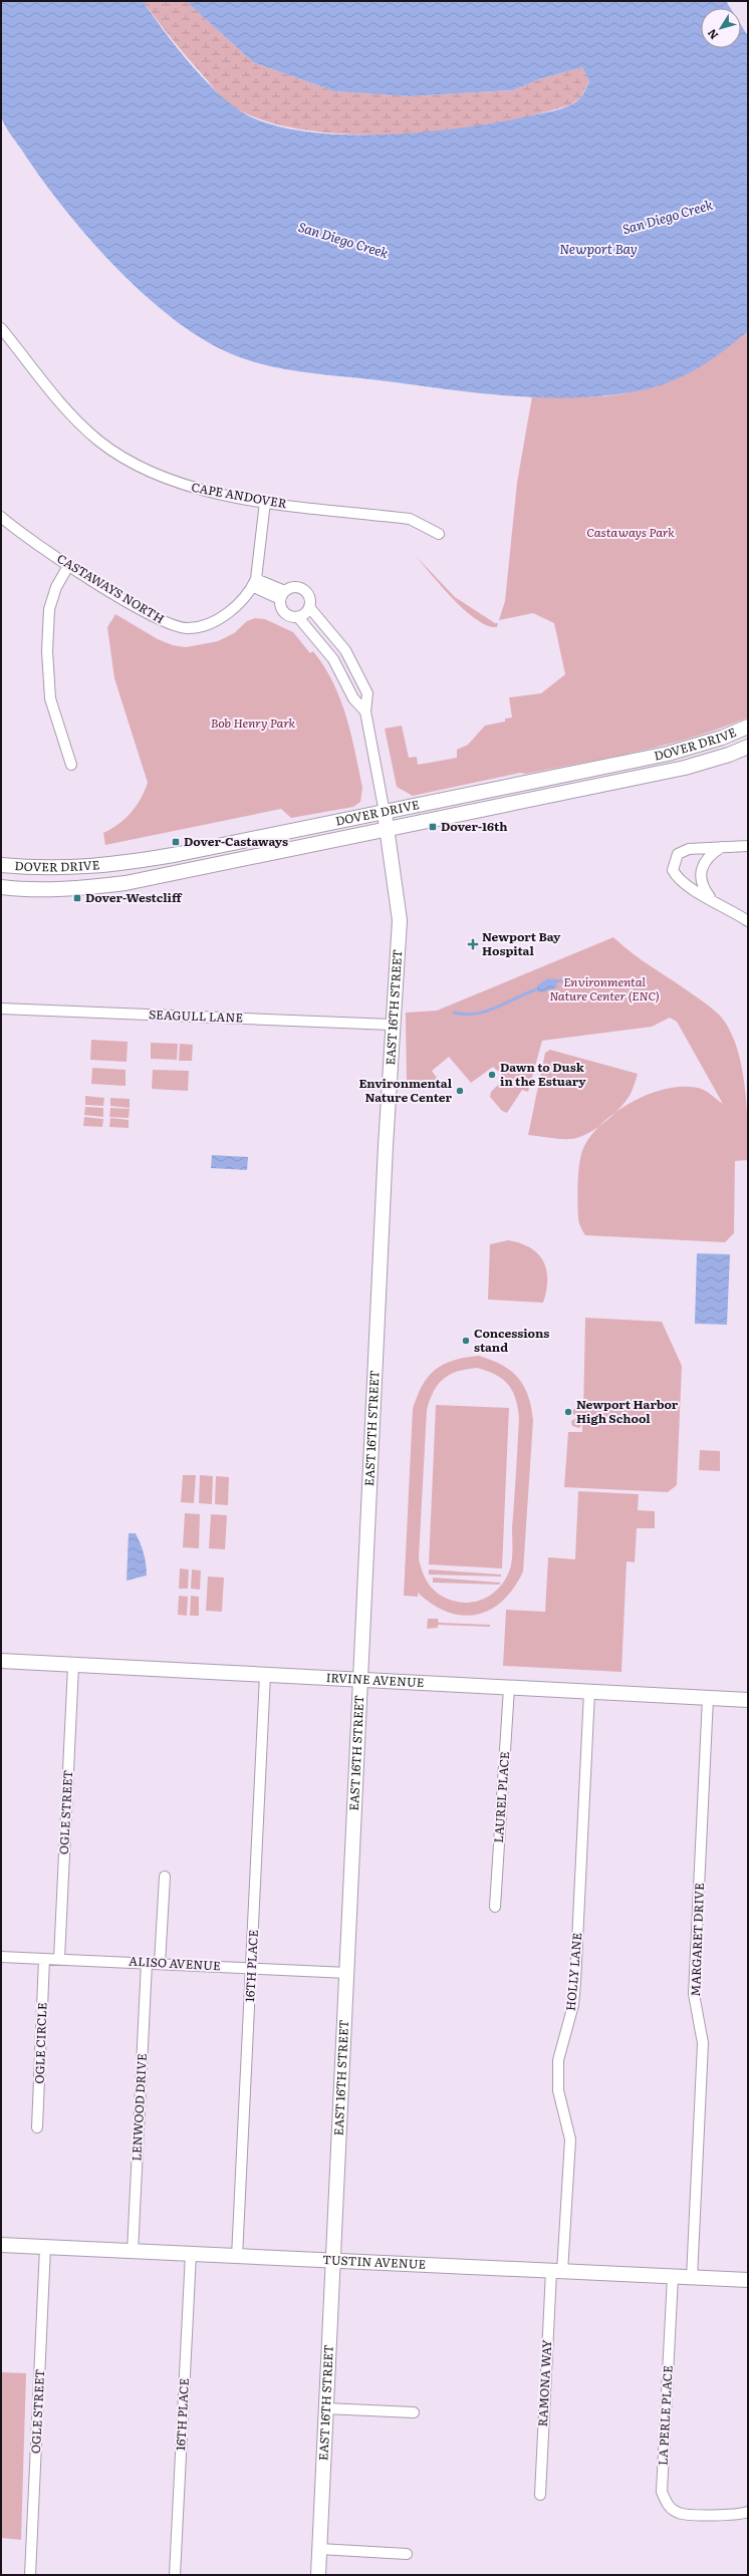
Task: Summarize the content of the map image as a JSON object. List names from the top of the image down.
{
  "streets": {
    "street": [
      "CAPE ANDOVER",
      "CASTAWAYS NORTH",
      "DOVER DRIVE",
      "EAST 16TH STREET",
      "SEAGULL LANE",
      "IRVINE AVENUE",
      "LAUREL PLACE",
      "OGLE STREET",
      "MARGARET DRIVE",
      "ALISO AVENUE",
      "16TH PLACE",
      "HOLLY LANE",
      "OGLE CIRCLE",
      "LENWOOD DRIVE",
      "TUSTIN AVENUE",
      "RAMONA WAY",
      "LA PERLE PLACE"
    ]
  },
  "crossings": [
    ["DOVER DRIVE", "EAST 16TH STREET"],
    ["EAST 16TH STREET", "SEAGULL LANE"],
    ["EAST 16TH STREET", "IRVINE AVENUE"],
    ["EAST 16TH STREET", "ALISO AVENUE"],
    ["EAST 16TH STREET", "TUSTIN AVENUE"],
    ["IRVINE AVENUE", "LAUREL PLACE"],
    ["IRVINE AVENUE", "OGLE STREET"],
    ["IRVINE AVENUE", "MARGARET DRIVE"],
    ["IRVINE AVENUE", "16TH PLACE"],
    ["IRVINE AVENUE", "HOLLY LANE"],
    ["OGLE STREET", "ALISO AVENUE"],
    ["OGLE STREET", "TUSTIN AVENUE"],
    ["MARGARET DRIVE", "TUSTIN AVENUE"],
    ["ALISO AVENUE", "16TH PLACE"],
    ["ALISO AVENUE", "OGLE CIRCLE"],
    ["ALISO AVENUE", "LENWOOD DRIVE"],
    ["16TH PLACE", "TUSTIN AVENUE"],
    ["HOLLY LANE", "TUSTIN AVENUE"],
    ["HOLLY LANE", "RAMONA WAY"],
    ["LENWOOD DRIVE", "TUSTIN AVENUE"],
    ["TUSTIN AVENUE", "RAMONA WAY"],
    ["TUSTIN AVENUE", "LA PERLE PLACE"]
  ],
  "water": ["San Diego Creek", "Newport Bay"],
  "parks": ["Castaways Park", "Bob Henry Park", "Environmental Nature Center (ENC)"],
  "places": {
    "transit": ["Dover-16th", "Dover-Castaways", "Dover-Westcliff"],
    "health": ["Newport Bay Hospital"],
    "other": [
      "Dawn to Dusk in the Estuary",
      "Environmental Nature Center",
      "Concessions stand",
      "Newport Harbor High School"
    ]
  },
  "north": "bottom left"
}
